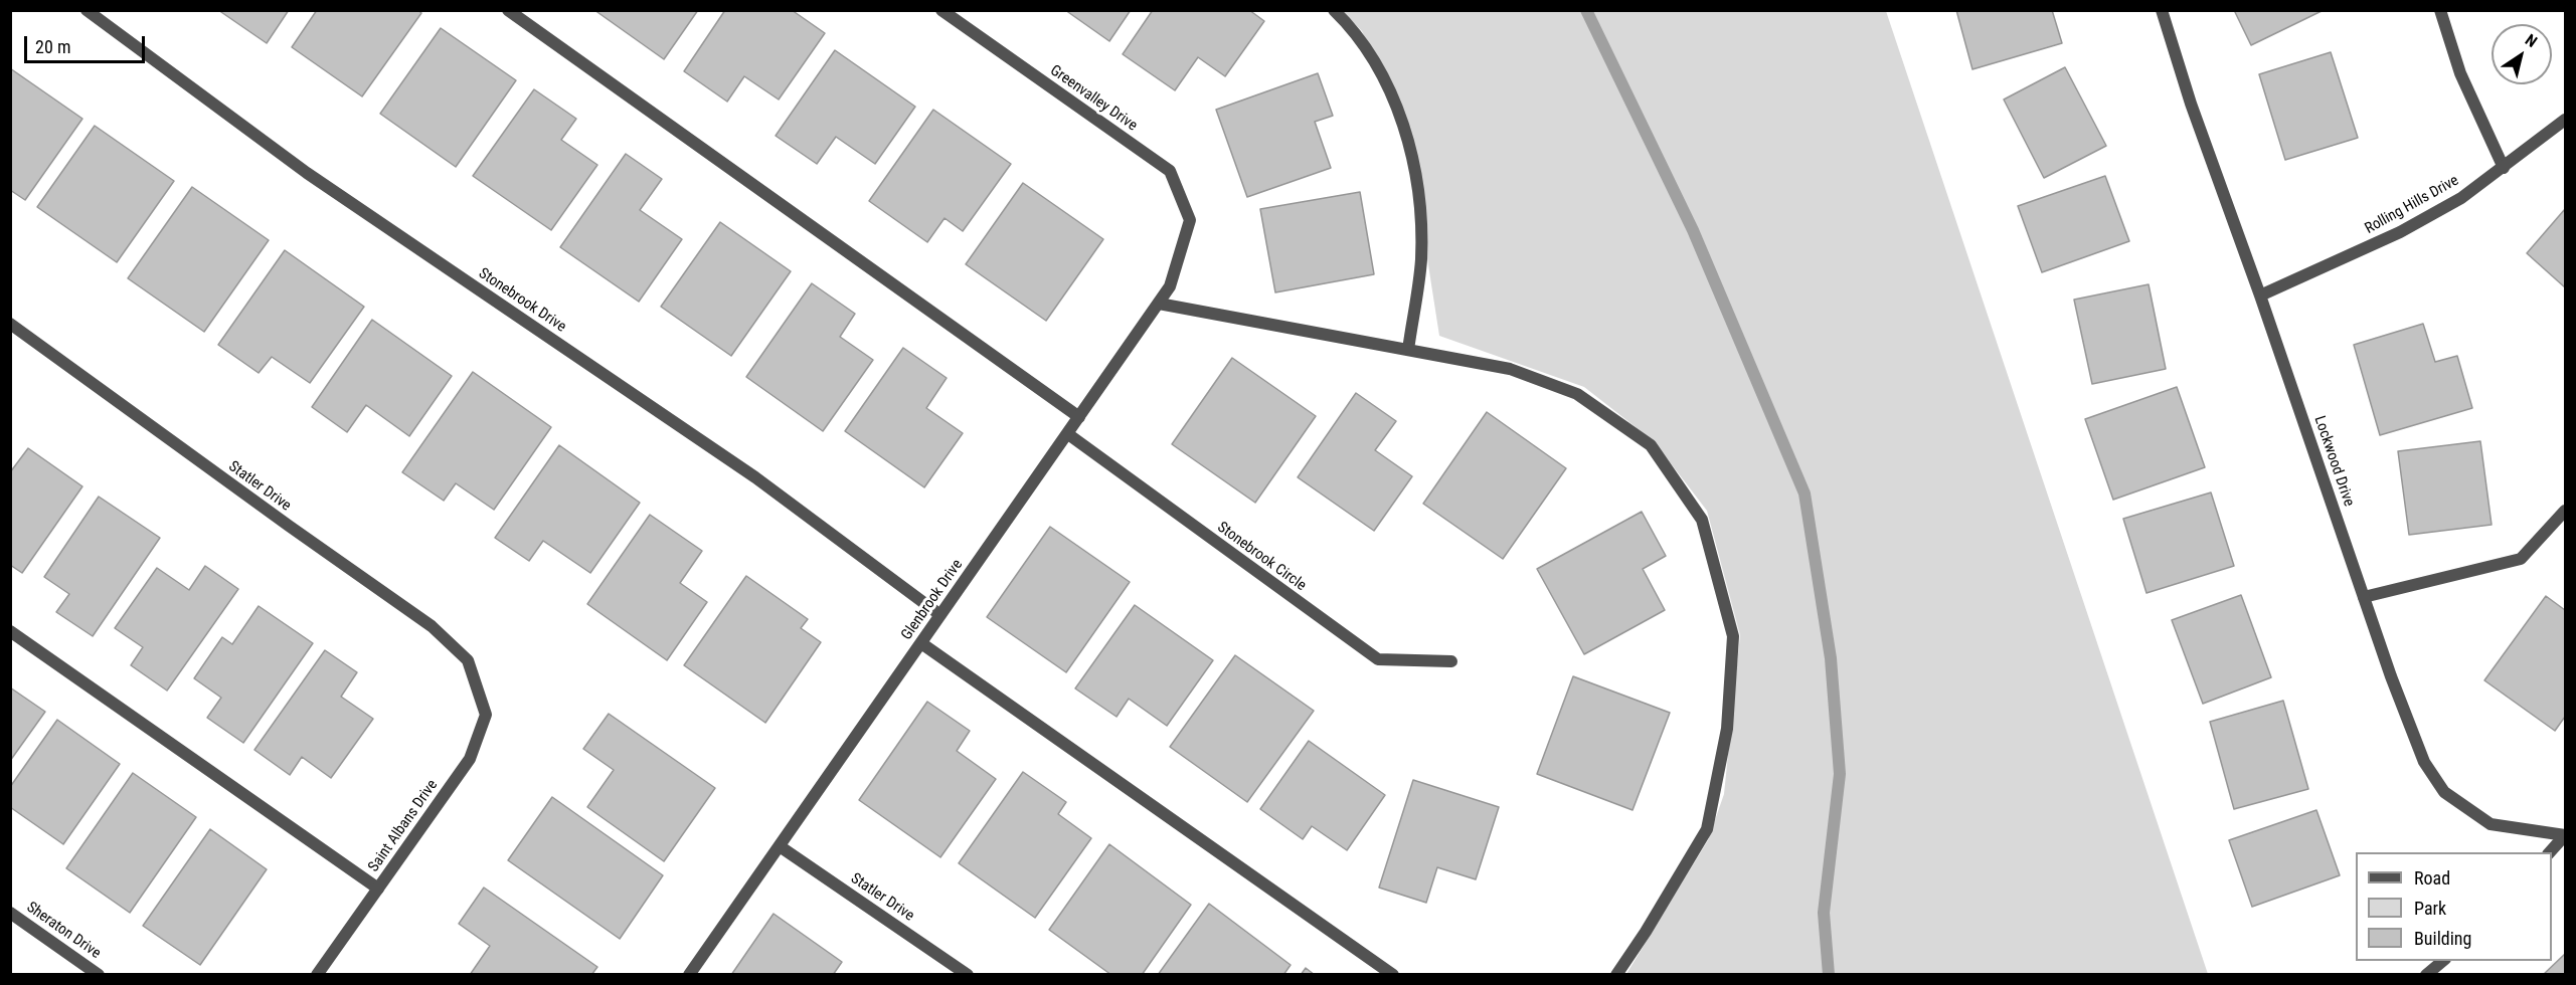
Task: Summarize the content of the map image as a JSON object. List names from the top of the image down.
{
  "streets": {
    "street": [
      "Greenvalley Drive",
      "Rolling Hills Drive",
      "Stonebrook Drive",
      "Lockwood Drive",
      "Statler Drive",
      "Stonebrook Circle",
      "Glenbrook Drive",
      "Saint Albans Drive",
      "Sheraton Drive"
    ]
  },
  "crossings": [
    ["Greenvalley Drive", "Glenbrook Drive"],
    ["Rolling Hills Drive", "Lockwood Drive"],
    ["Stonebrook Drive", "Glenbrook Drive"],
    ["Statler Drive", "Glenbrook Drive"],
    ["Statler Drive", "Saint Albans Drive"],
    ["Stonebrook Circle", "Glenbrook Drive"]
  ],
  "legend": ["Road", "Park", "Building"],
  "scale_bar": "20 m",
  "north": "top right"
}
